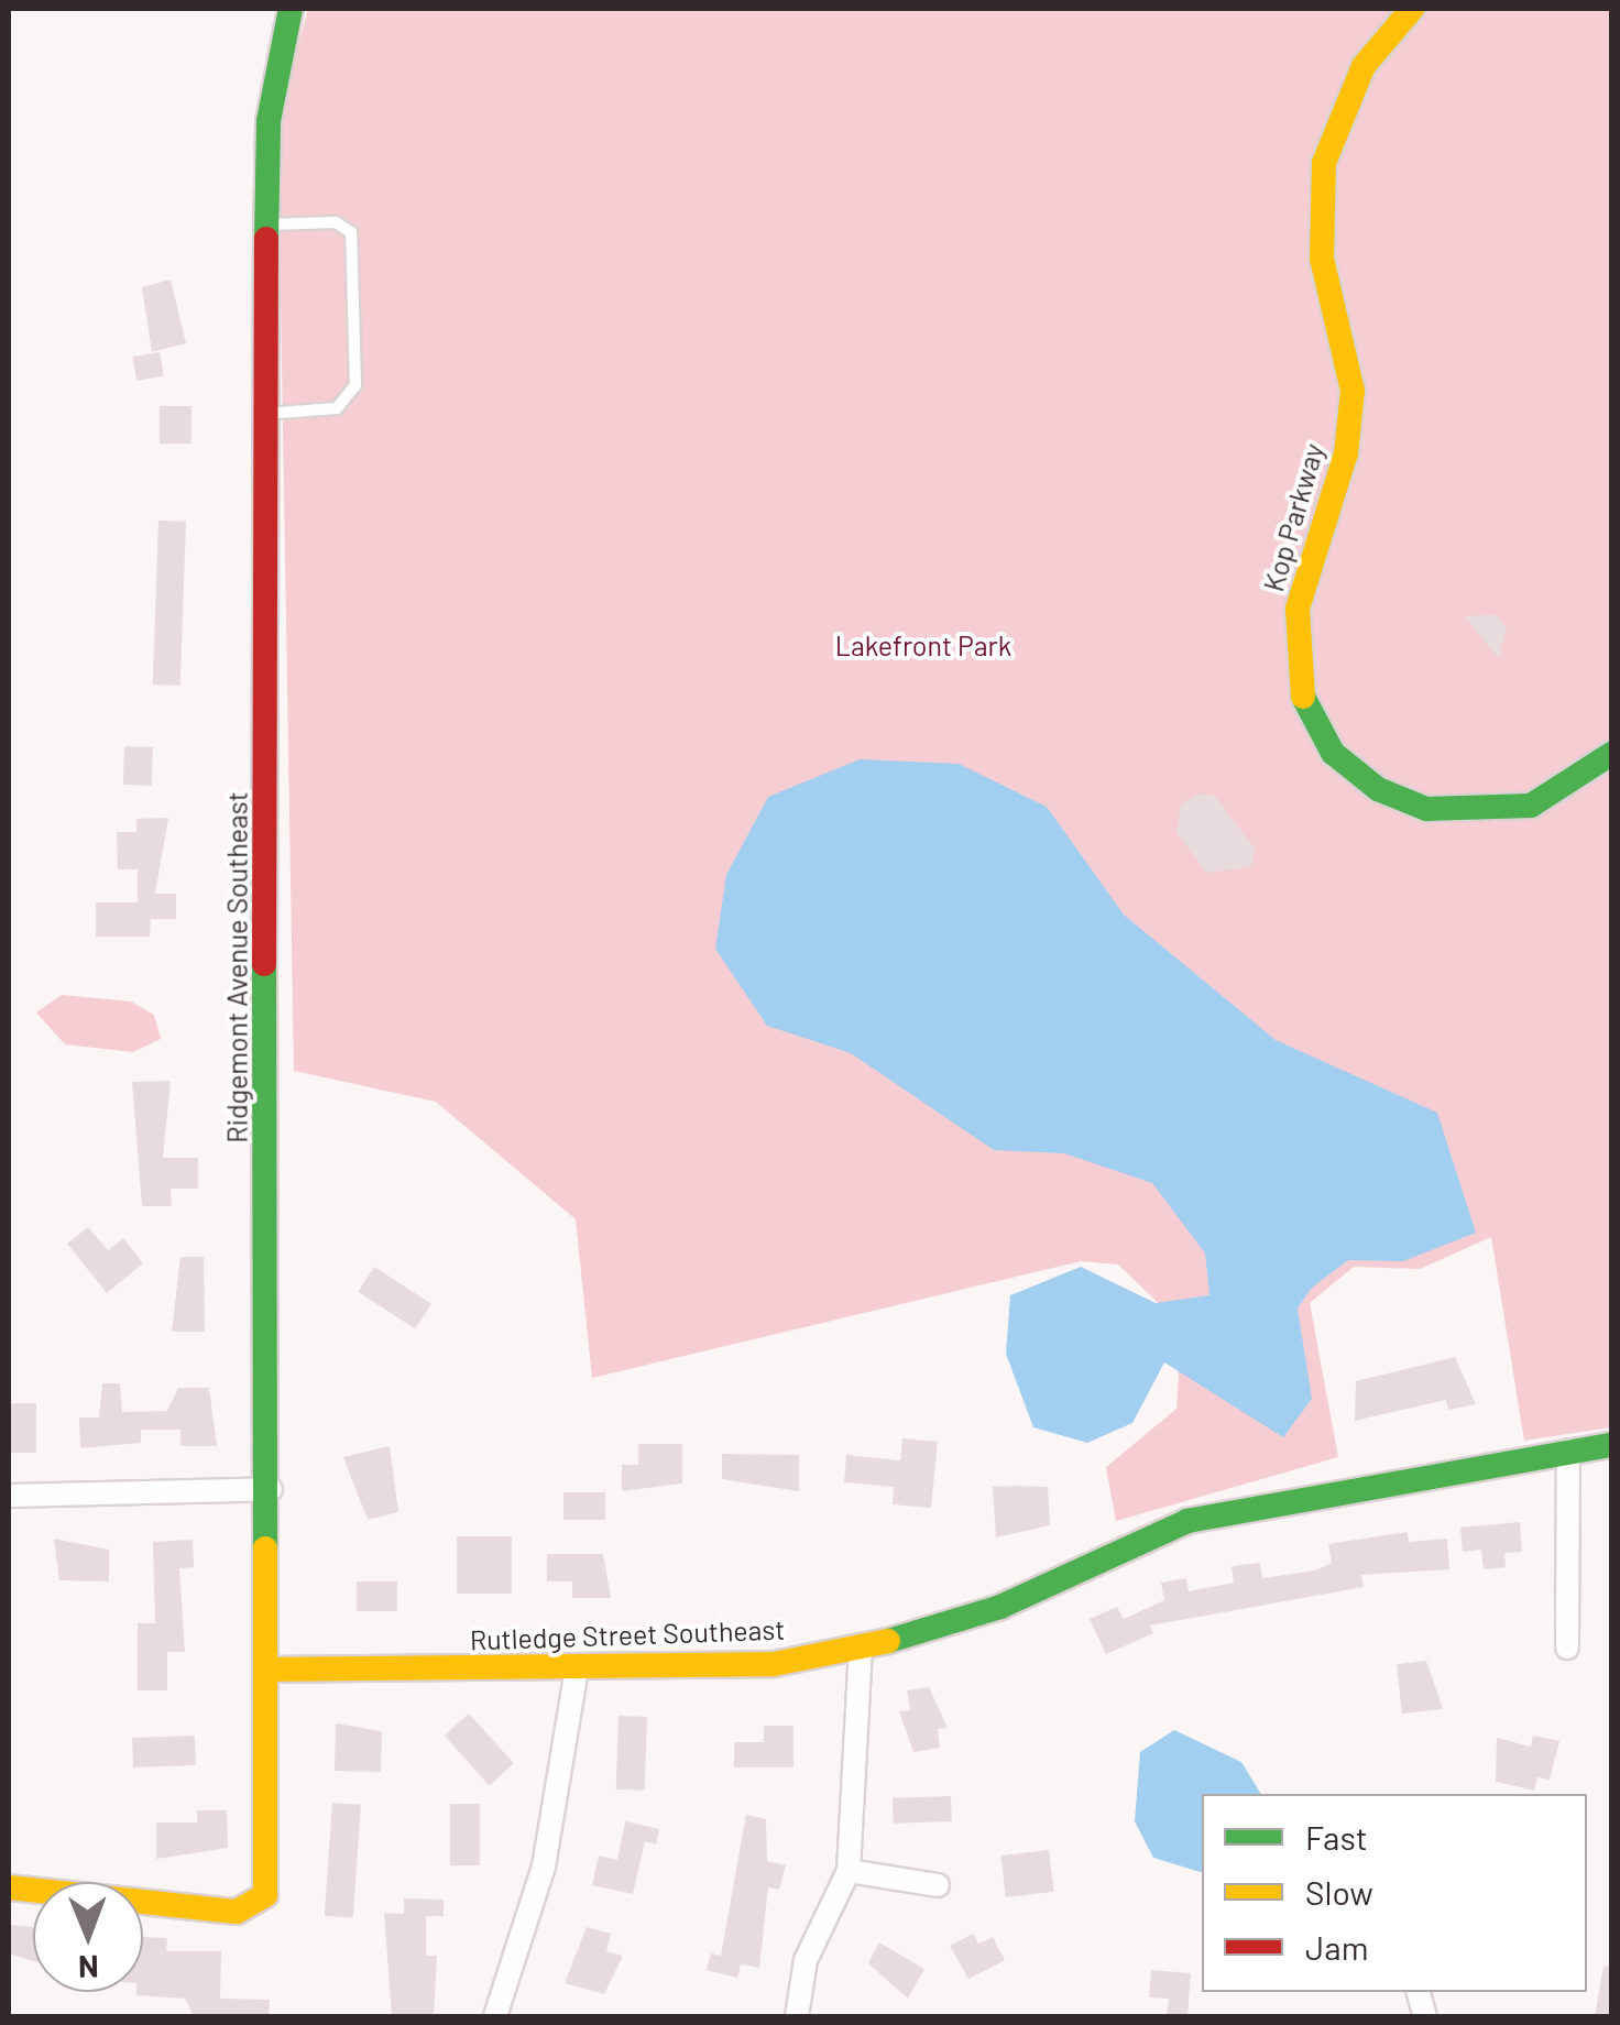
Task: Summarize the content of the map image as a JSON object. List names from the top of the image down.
{
  "streets": {
    "street": ["Kop Parkway", "Ridgemont Avenue Southeast", "Rutledge Street Southeast"]
  },
  "crossings": [
    ["Ridgemont Avenue Southeast", "Rutledge Street Southeast"]
  ],
  "parks": ["Lakefront Park"],
  "legend": ["Fast", "Slow", "Jam"],
  "north": "bottom"
}
